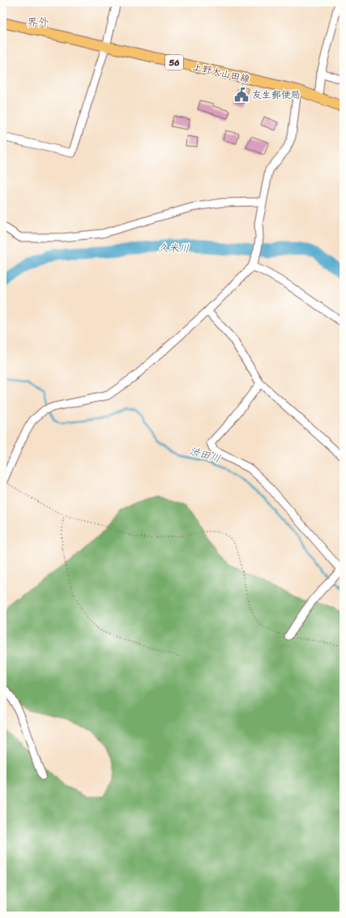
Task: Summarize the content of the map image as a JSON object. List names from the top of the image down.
{
  "streets": {
    "main road": ["56", "上野大山田線"]
  },
  "districts": ["界外"],
  "water": ["久米川", "渋田川"],
  "places": {
    "public building": ["友生郵便局"]
  }
}
